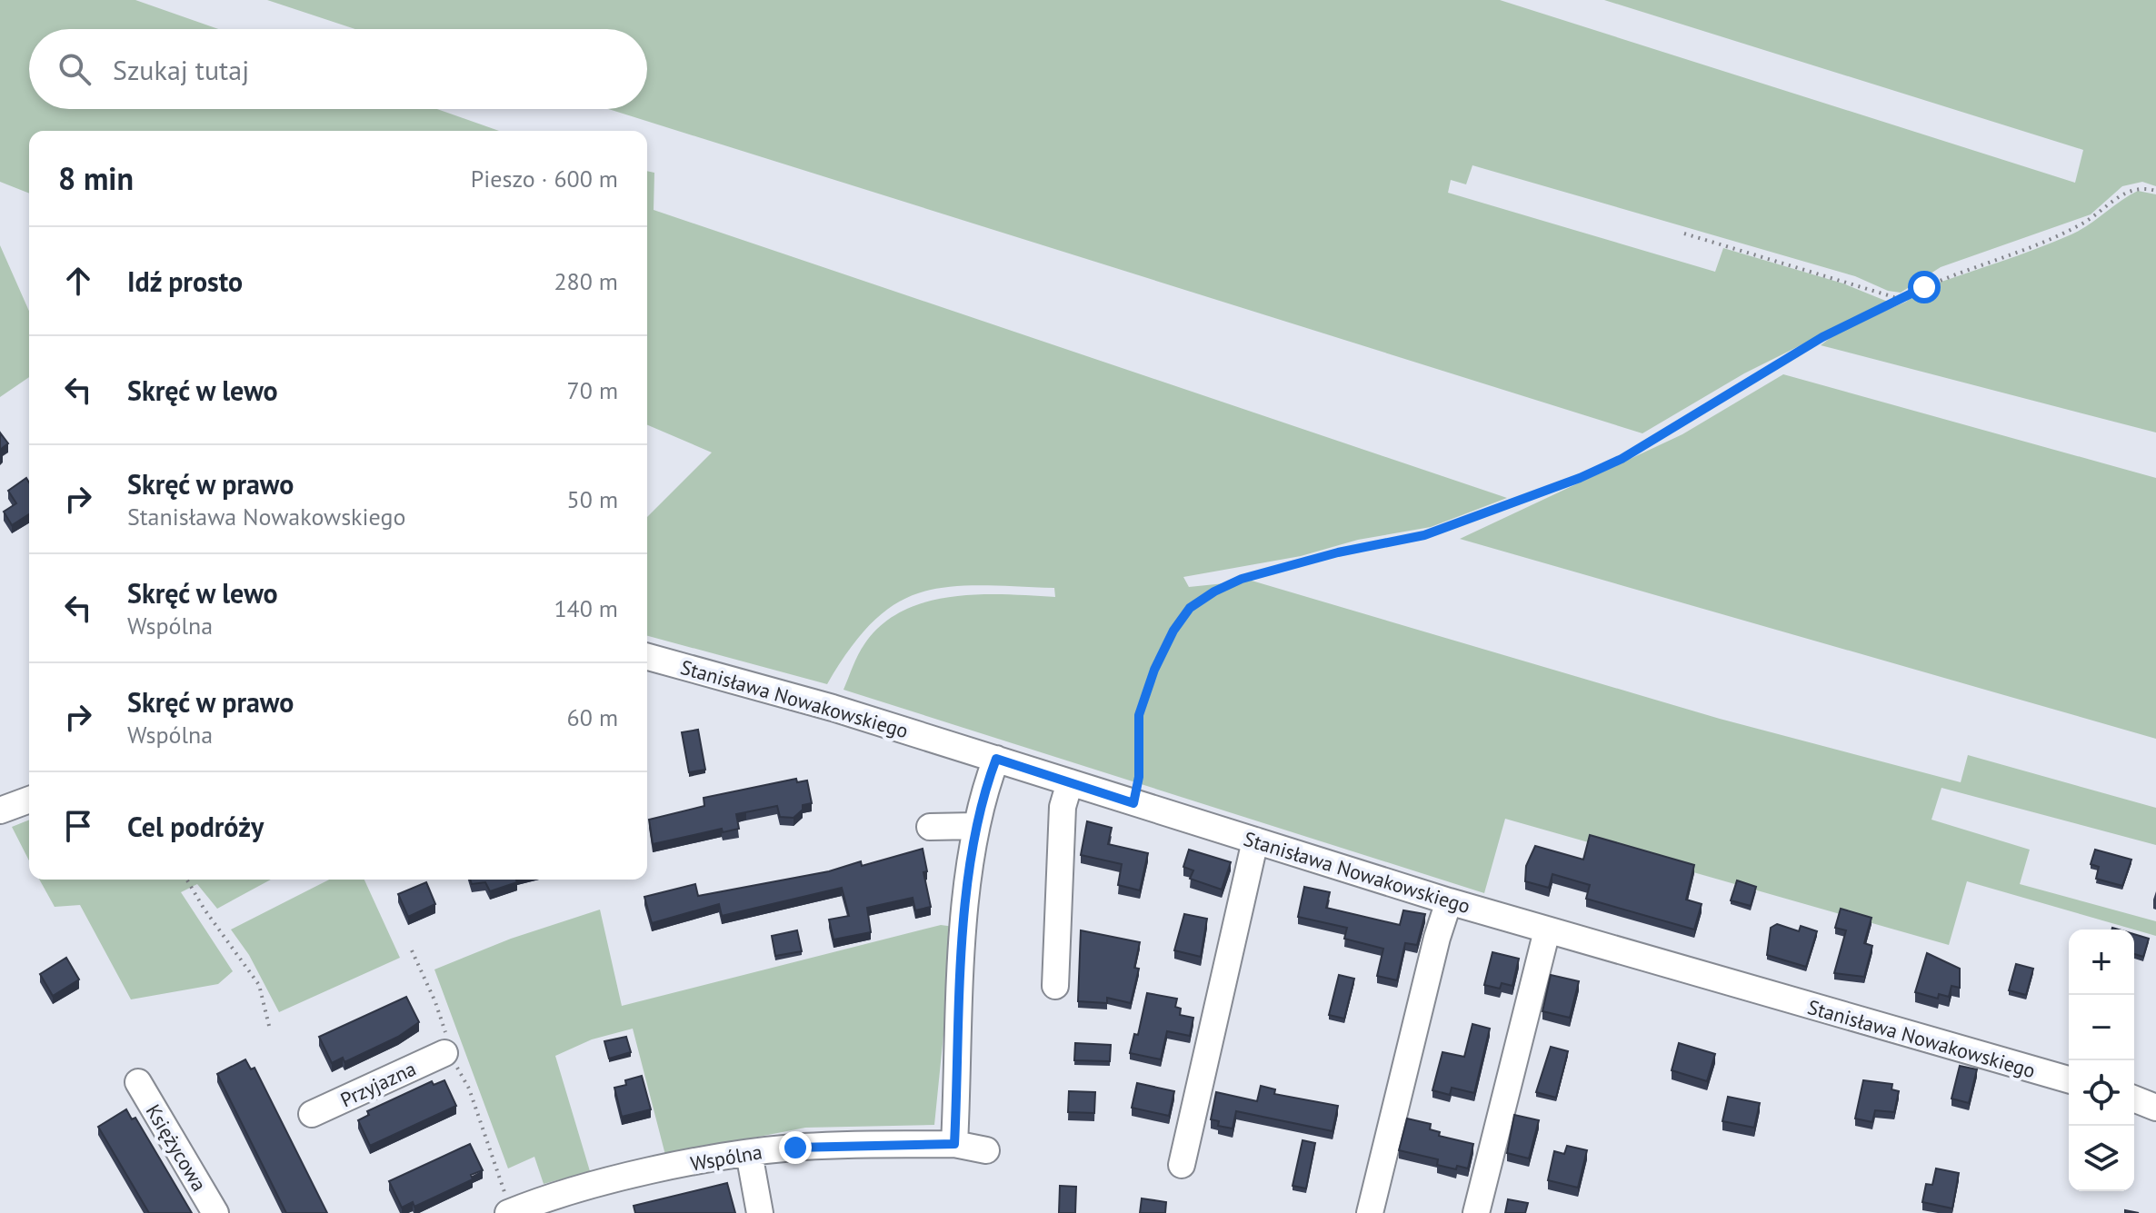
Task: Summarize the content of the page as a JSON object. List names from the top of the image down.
{
  "streets": {
    "street": [
      "Stanisława Nowakowskiego",
      "Przyjazna",
      "Księżycowa",
      "Wspólna"
    ]
  },
  "page": {
    "search": "Szukaj tutaj",
    "heading": ["8 min", "Pieszo · 600 m"],
    "list": [
      ["Idź prosto", "280 m"],
      ["Skręć w lewo", "70 m"],
      ["Skręć w prawo", "Stanisława Nowakowskiego", "50 m"],
      ["Skręć w lewo", "Wspólna", "140 m"],
      ["Skręć w prawo", "Wspólna", "60 m"],
      "Cel podróży"
    ],
    "map_buttons": ["+", "−"]
  }
}
